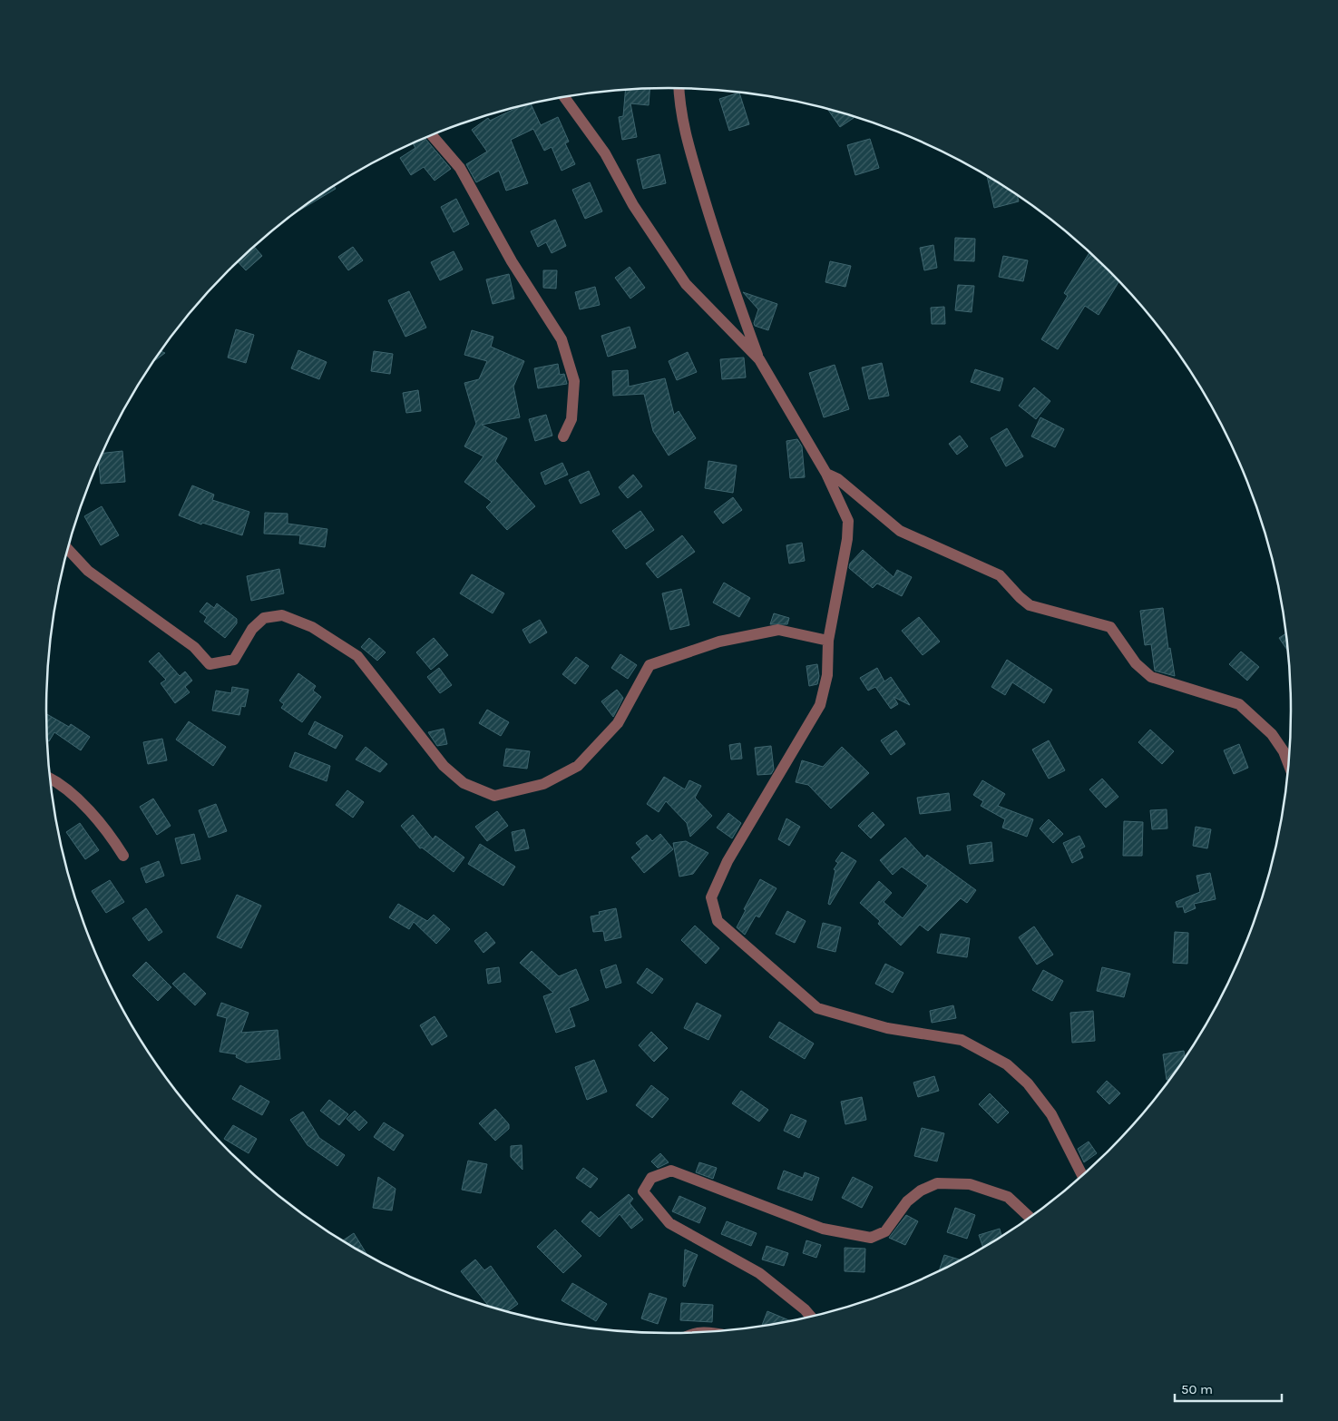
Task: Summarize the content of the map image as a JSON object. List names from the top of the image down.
{
  "scale_bar": "50 m"
}
